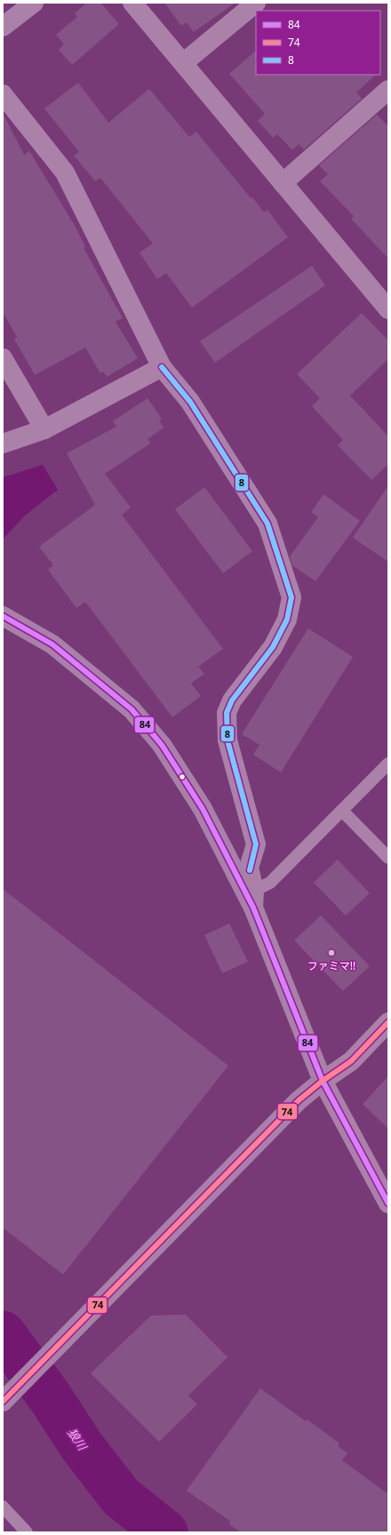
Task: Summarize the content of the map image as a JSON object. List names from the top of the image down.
{
  "water": ["狼川"],
  "places": ["ファミマ!!"],
  "lines": ["transit line 8", "transit line 84", "transit line 74"],
  "legend": ["84", "74", "8"]
}
